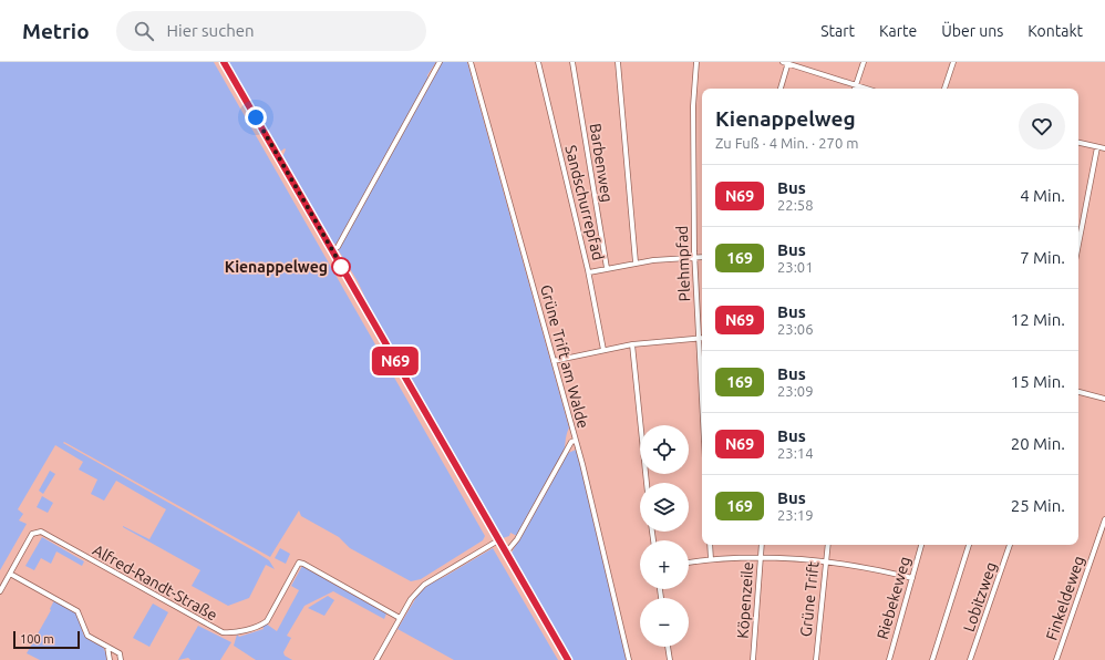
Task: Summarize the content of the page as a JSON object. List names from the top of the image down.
{
  "streets": {
    "street": [
      "Barbenweg",
      "Sandschurrepfad",
      "Plehmpfad",
      "Grüne Trift am Walde",
      "Alfred-Randt-Straße",
      "Lobitzweg",
      "Riebekeweg",
      "Finkeldeweg",
      "Grüne Trift",
      "Köpenzeile"
    ]
  },
  "places": ["Kienappelweg"],
  "lines": ["bus line N69"],
  "scale_bar": "100 m",
  "page": {
    "header": "Metrio",
    "search": "Hier suchen",
    "nav": [
      "Start",
      "Karte",
      "Über uns",
      "Kontakt"
    ],
    "on_map": "N69",
    "heading": ["Kienappelweg", "Zu Fuß · 4 Min. · 270 m"],
    "list": [
      {
        "mark": "N69",
        "name": "Bus",
        "note": "22:58",
        "value": "4 Min."
      },
      {
        "mark": "169",
        "name": "Bus",
        "note": "23:01",
        "value": "7 Min."
      },
      {
        "mark": "N69",
        "name": "Bus",
        "note": "23:06",
        "value": "12 Min."
      },
      {
        "mark": "169",
        "name": "Bus",
        "note": "23:09",
        "value": "15 Min."
      },
      {
        "mark": "N69",
        "name": "Bus",
        "note": "23:14",
        "value": "20 Min."
      },
      {
        "mark": "169",
        "name": "Bus",
        "note": "23:19",
        "value": "25 Min."
      }
    ],
    "map_buttons": ["+", "−"],
    "scale": "100 m"
  }
}
